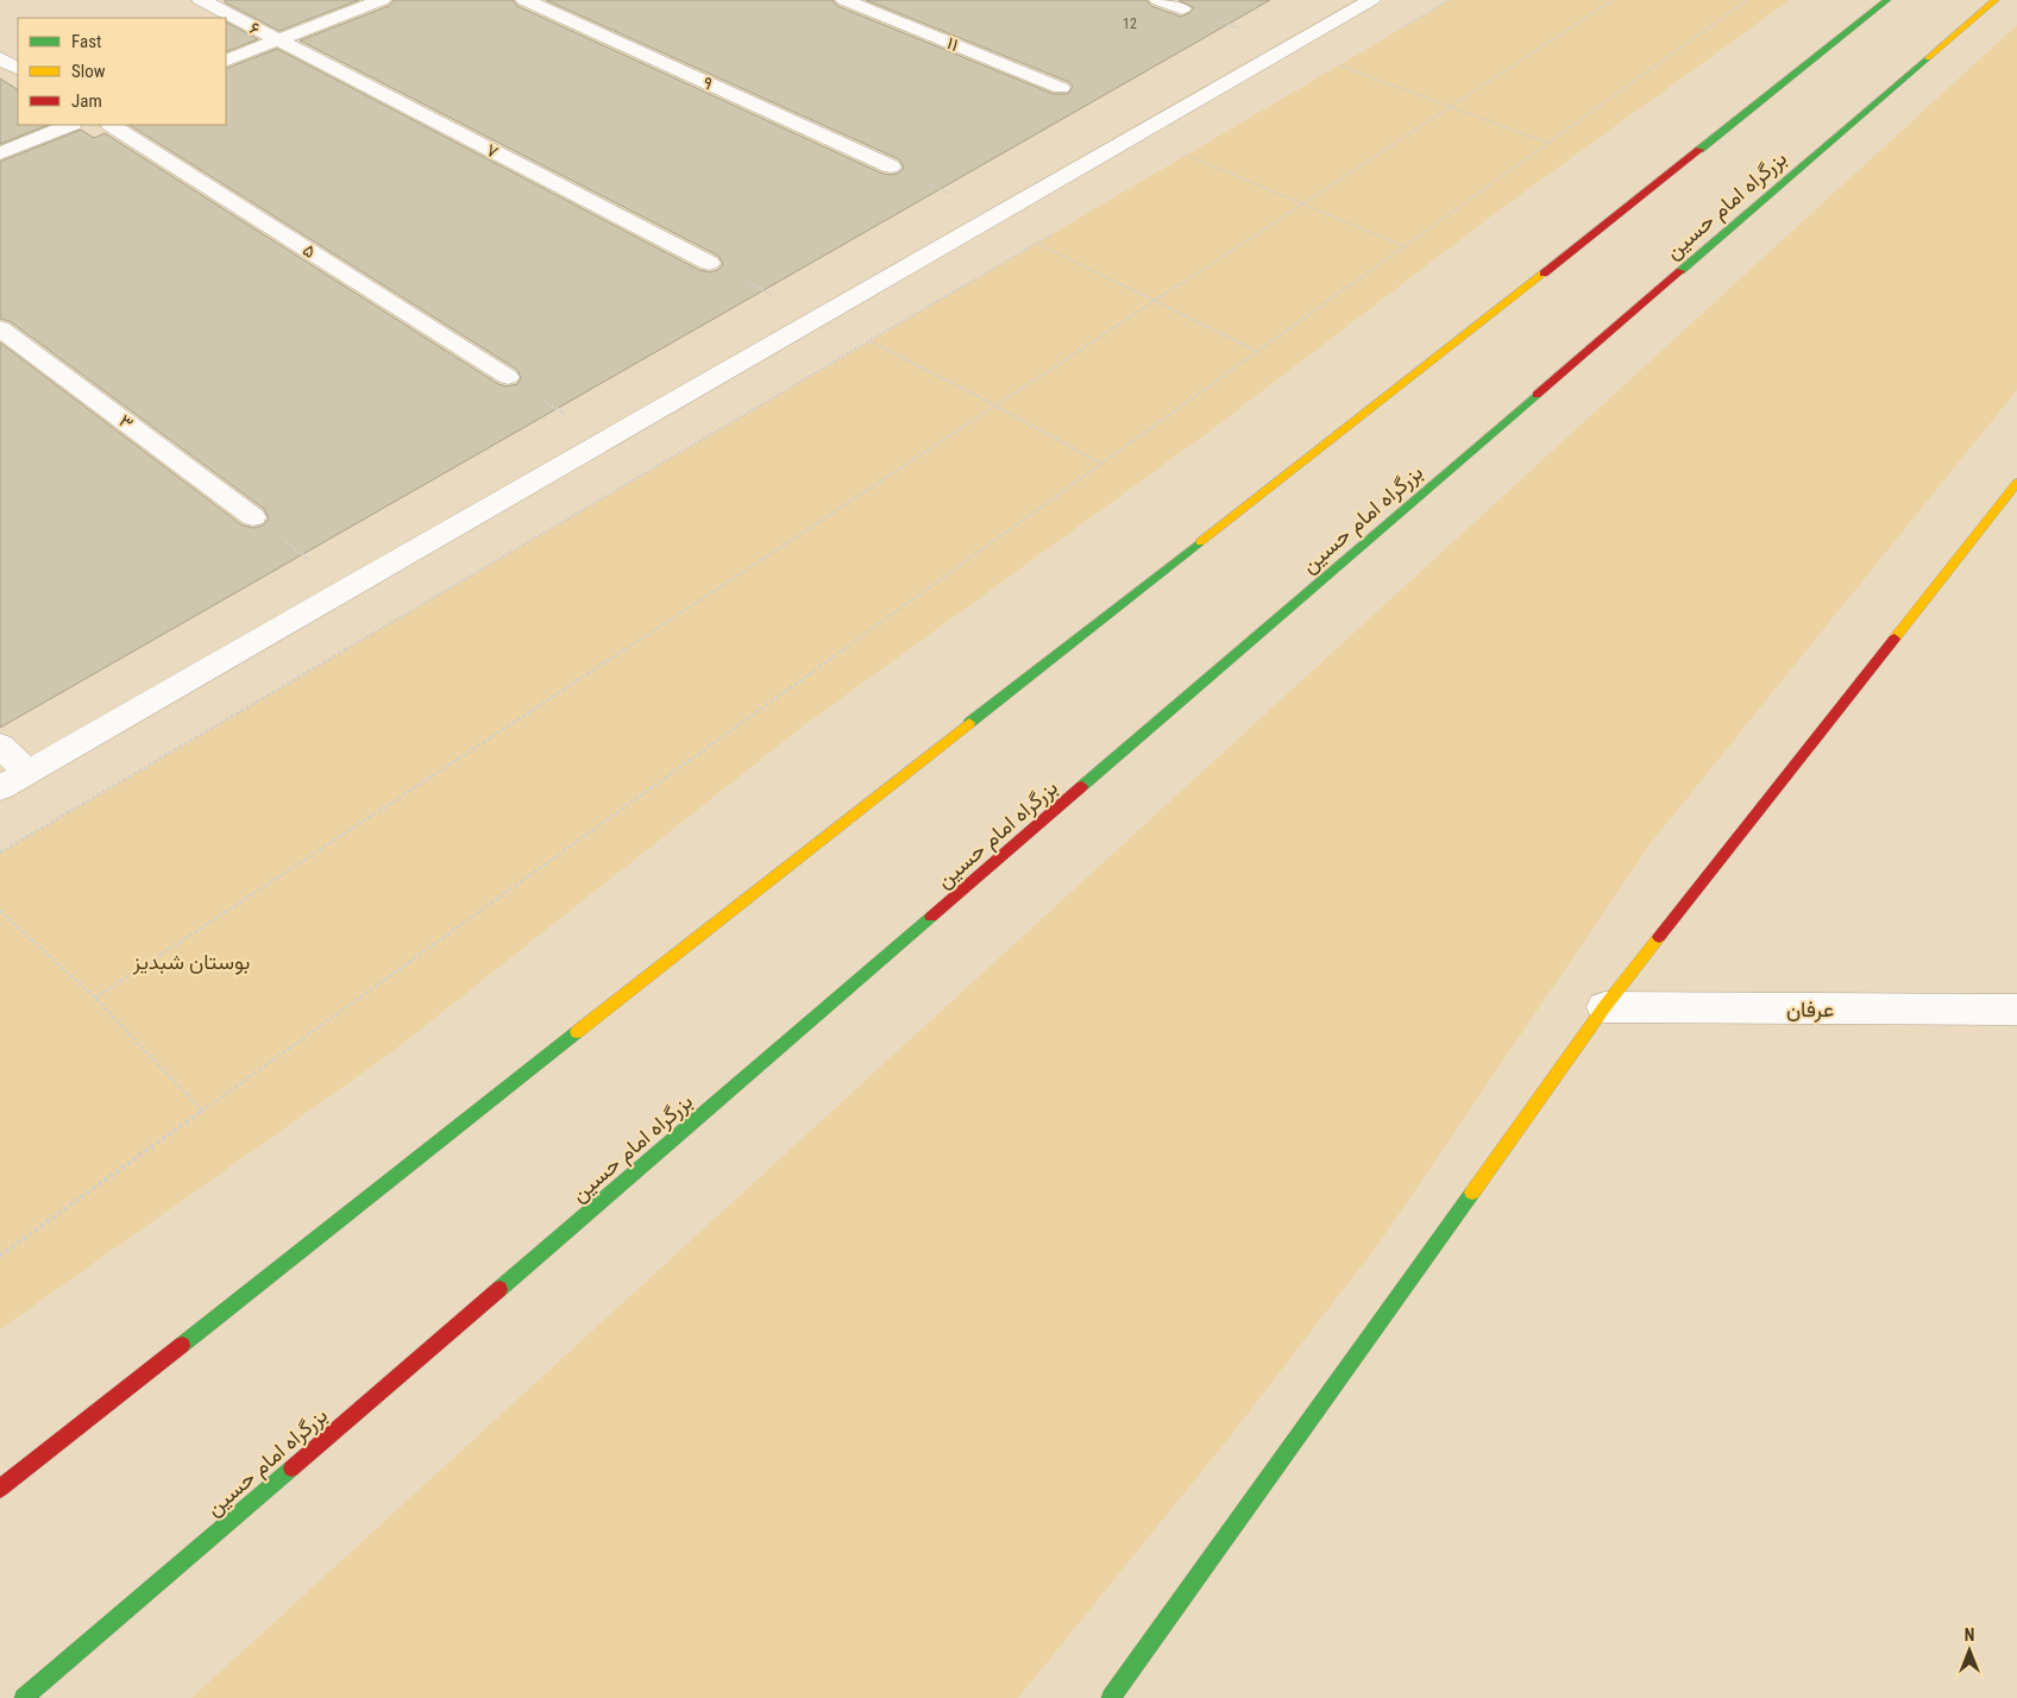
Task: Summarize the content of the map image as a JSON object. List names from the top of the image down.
{
  "streets": {
    "main road": ["بزرگراه امام حسین"],
    "street": [
      "۶",
      "۱۱",
      "۹",
      "۷",
      "۵",
      "۳",
      "عرفان"
    ]
  },
  "crossings": [
    ["۶", "۷"]
  ],
  "parks": ["بوستان شبدیز"],
  "house_numbers": ["12"],
  "legend": ["Fast", "Slow", "Jam"],
  "north": "top"
}
